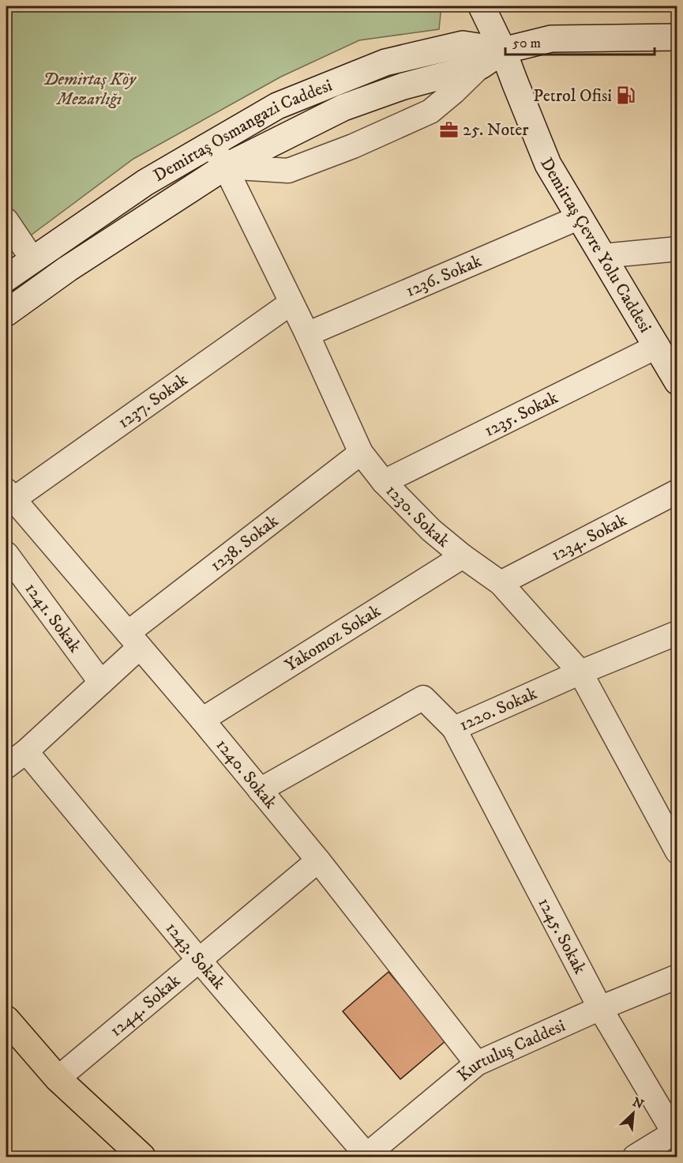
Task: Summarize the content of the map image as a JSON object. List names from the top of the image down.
{
  "streets": {
    "main road": ["Demirtaş Osmangazi Caddesi", "Demirtaş Çevre Yolu Caddesi"],
    "street": [
      "1236. Sokak",
      "1237. Sokak",
      "1235. Sokak",
      "1230. Sokak",
      "1234. Sokak",
      "1238. Sokak",
      "1241. Sokak",
      "Yakomoz Sokak",
      "1220. Sokak",
      "1240. Sokak",
      "1245. Sokak",
      "1243. Sokak",
      "1244. Sokak",
      "Kurtuluş Caddesi"
    ]
  },
  "crossings": [
    ["Demirtaş Osmangazi Caddesi", "Demirtaş Çevre Yolu Caddesi"],
    ["Demirtaş Osmangazi Caddesi", "1230. Sokak"],
    ["Demirtaş Çevre Yolu Caddesi", "1236. Sokak"],
    ["Demirtaş Çevre Yolu Caddesi", "1235. Sokak"],
    ["1236. Sokak", "1230. Sokak"],
    ["1237. Sokak", "1230. Sokak"],
    ["1237. Sokak", "1240. Sokak"],
    ["1235. Sokak", "1230. Sokak"],
    ["1230. Sokak", "1234. Sokak"],
    ["1230. Sokak", "1238. Sokak"],
    ["1230. Sokak", "Yakomoz Sokak"],
    ["1230. Sokak", "1220. Sokak"],
    ["1238. Sokak", "1241. Sokak"],
    ["1238. Sokak", "1240. Sokak"],
    ["1238. Sokak", "1243. Sokak"],
    ["Yakomoz Sokak", "1240. Sokak"],
    ["1220. Sokak", "1240. Sokak"],
    ["1220. Sokak", "1245. Sokak"],
    ["1240. Sokak", "1244. Sokak"],
    ["1240. Sokak", "Kurtuluş Caddesi"],
    ["1245. Sokak", "Kurtuluş Caddesi"],
    ["1243. Sokak", "1244. Sokak"],
    ["1243. Sokak", "Kurtuluş Caddesi"]
  ],
  "parks": ["Demirtaş Köy Mezarlığı"],
  "places": {
    "fuel station": ["Petrol Ofisi"],
    "office": ["25. Noter"]
  },
  "scale_bar": "50 m",
  "north": "top right"
}
